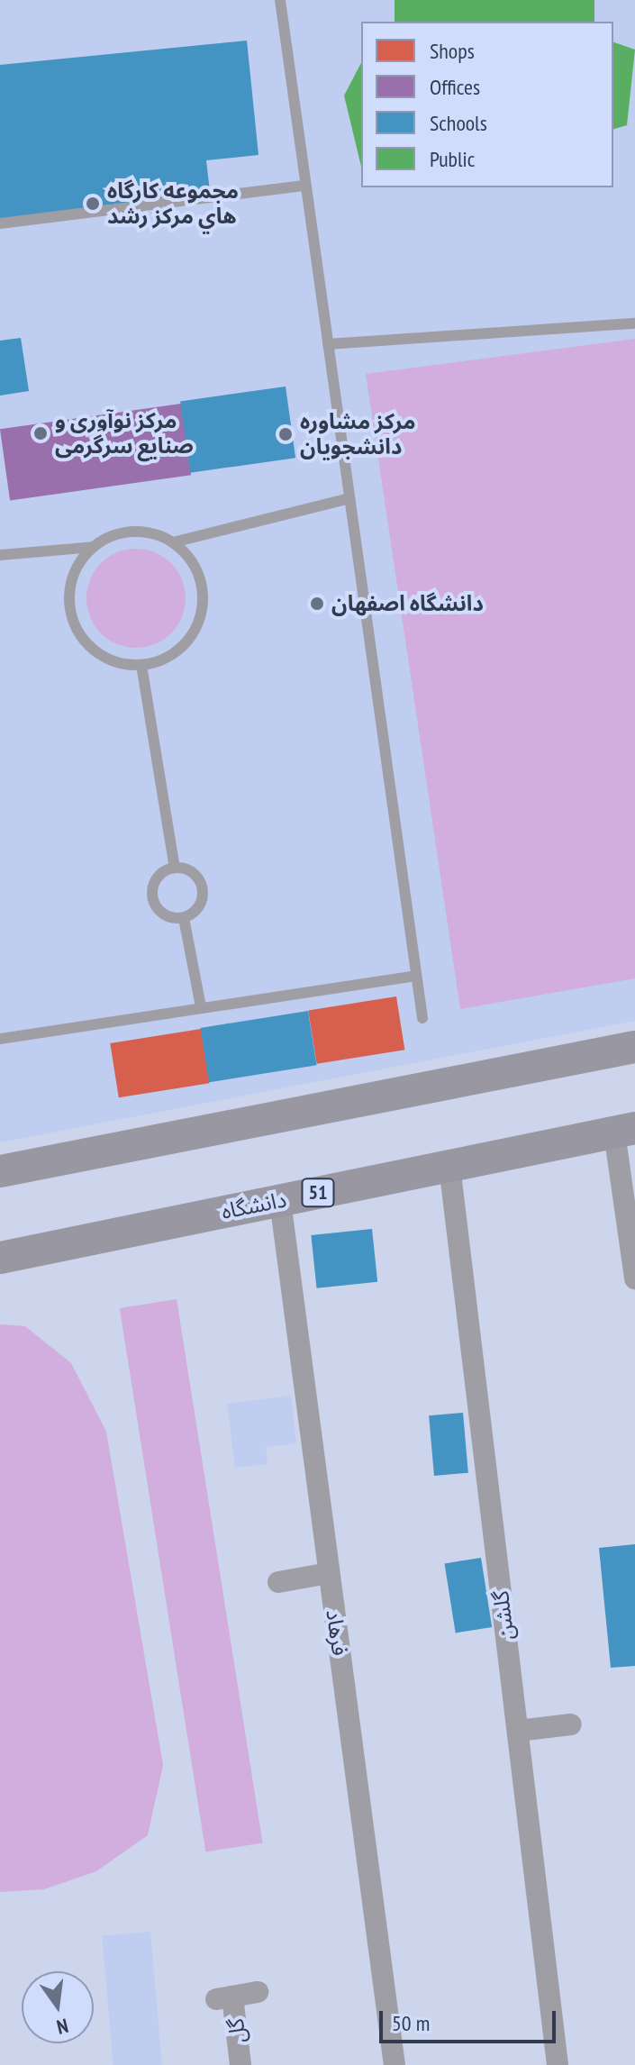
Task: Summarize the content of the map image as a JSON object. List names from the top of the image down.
{
  "streets": {
    "main road": ["51", "دانشگاه"],
    "street": ["گلشن", "فرهاد", "گل"]
  },
  "crossings": [
    ["دانشگاه", "گلشن"],
    ["دانشگاه", "فرهاد"]
  ],
  "places": [
    "مجموعه کارگاه هاي مرکز رشد",
    "مرکز نوآوری و صنایع سرگرمی",
    "مرکز مشاوره دانشجویان",
    "دانشگاه اصفهان"
  ],
  "legend": [
    "Shops",
    "Offices",
    "Schools",
    "Public"
  ],
  "scale_bar": "50 m",
  "north": "bottom"
}
